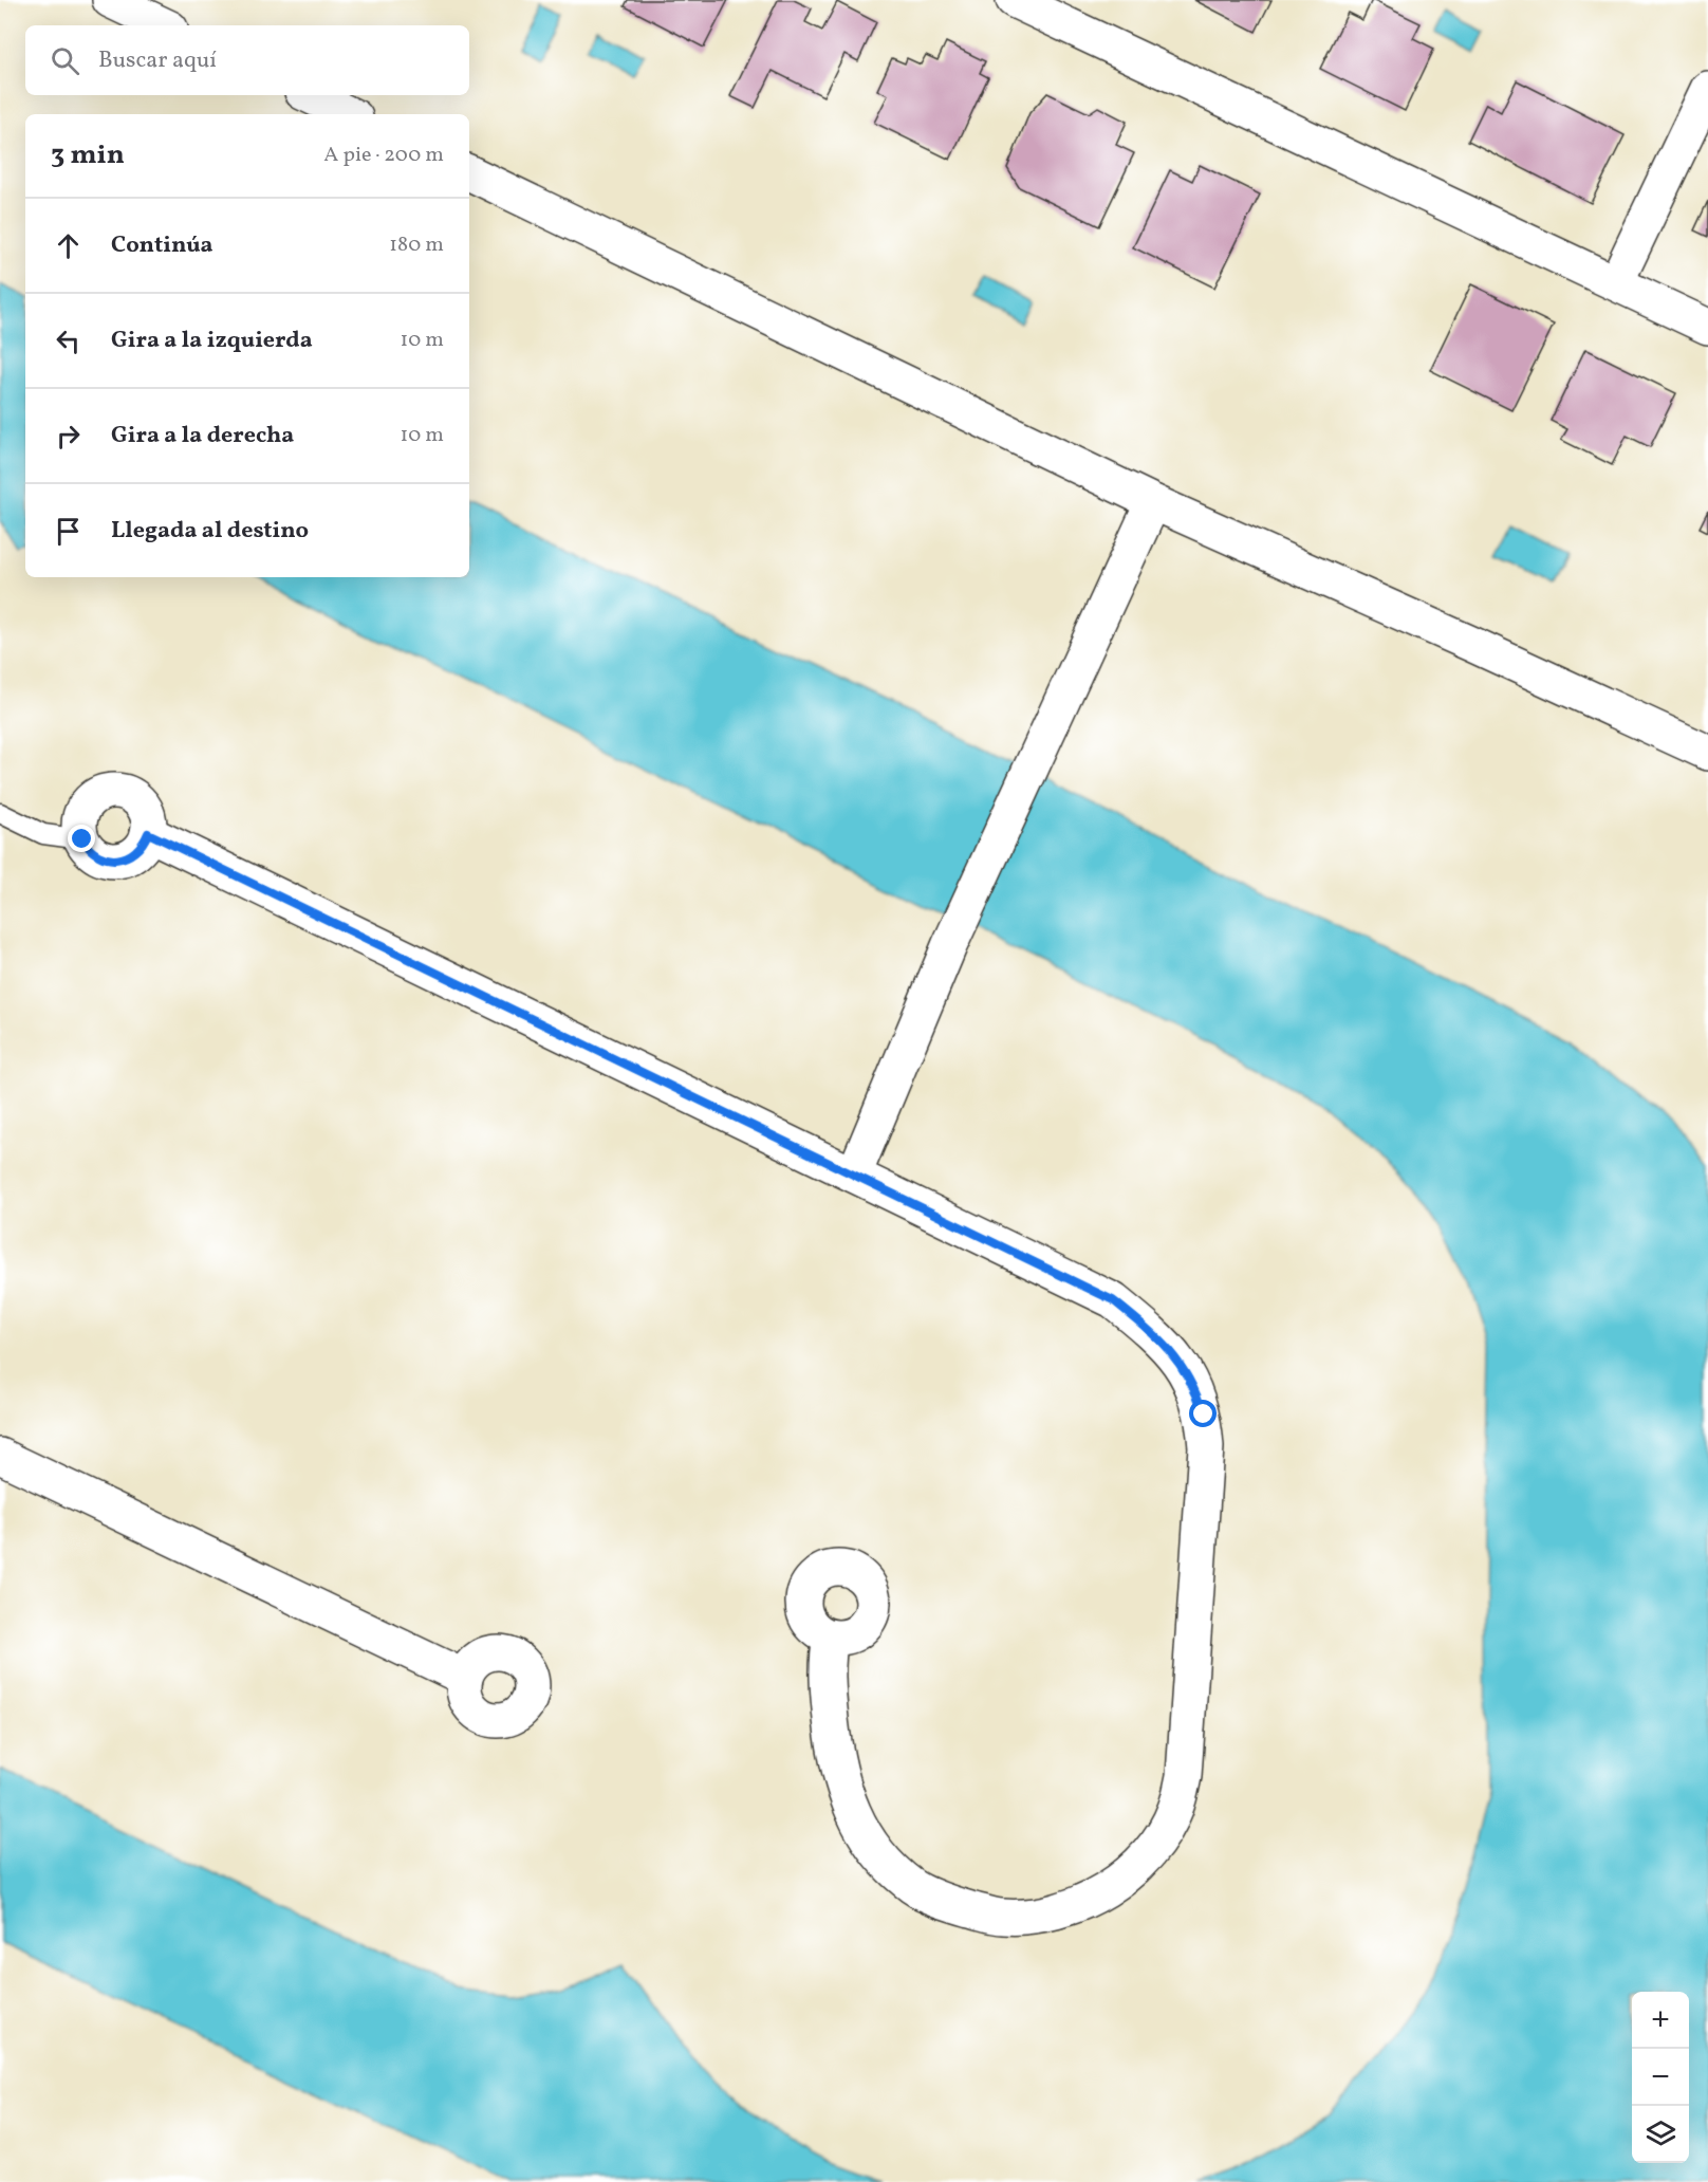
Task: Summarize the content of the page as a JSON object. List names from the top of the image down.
{
  "page": {
    "search": "Buscar aquí",
    "heading": ["3 min", "A pie · 200 m"],
    "list": [
      ["Continúa", "180 m"],
      ["Gira a la izquierda", "10 m"],
      ["Gira a la derecha", "10 m"],
      "Llegada al destino"
    ],
    "map_buttons": ["+", "−"]
  }
}
